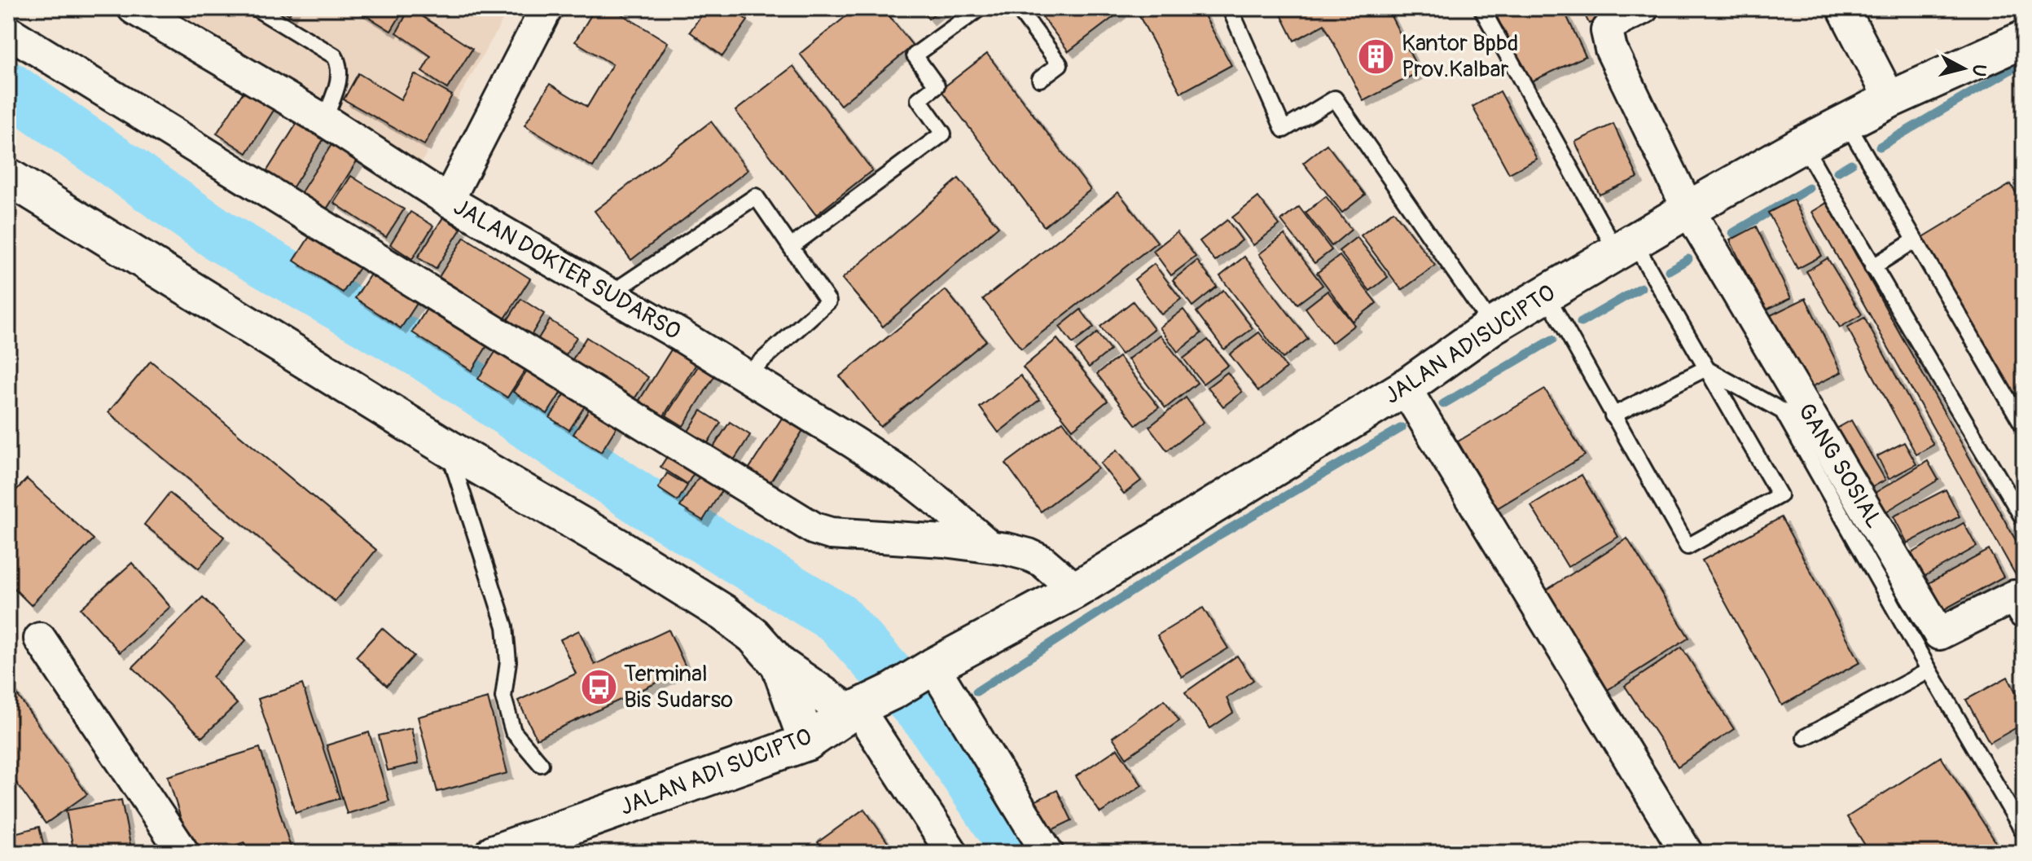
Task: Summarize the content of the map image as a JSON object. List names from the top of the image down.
{
  "streets": {
    "main road": ["JALAN ADISUCIPTO", "JALAN ADI SUCIPTO"],
    "street": ["JALAN DOKTER SUDARSO", "GANG SOSIAL"]
  },
  "crossings": [
    ["JALAN ADISUCIPTO", "GANG SOSIAL"],
    ["JALAN ADISUCIPTO", "JALAN ADI SUCIPTO"]
  ],
  "places": {
    "building": ["Kantor Bpbd Prov.Kalbar"],
    "bus stop": ["Terminal Bis Sudarso"]
  },
  "north": "right"
}
